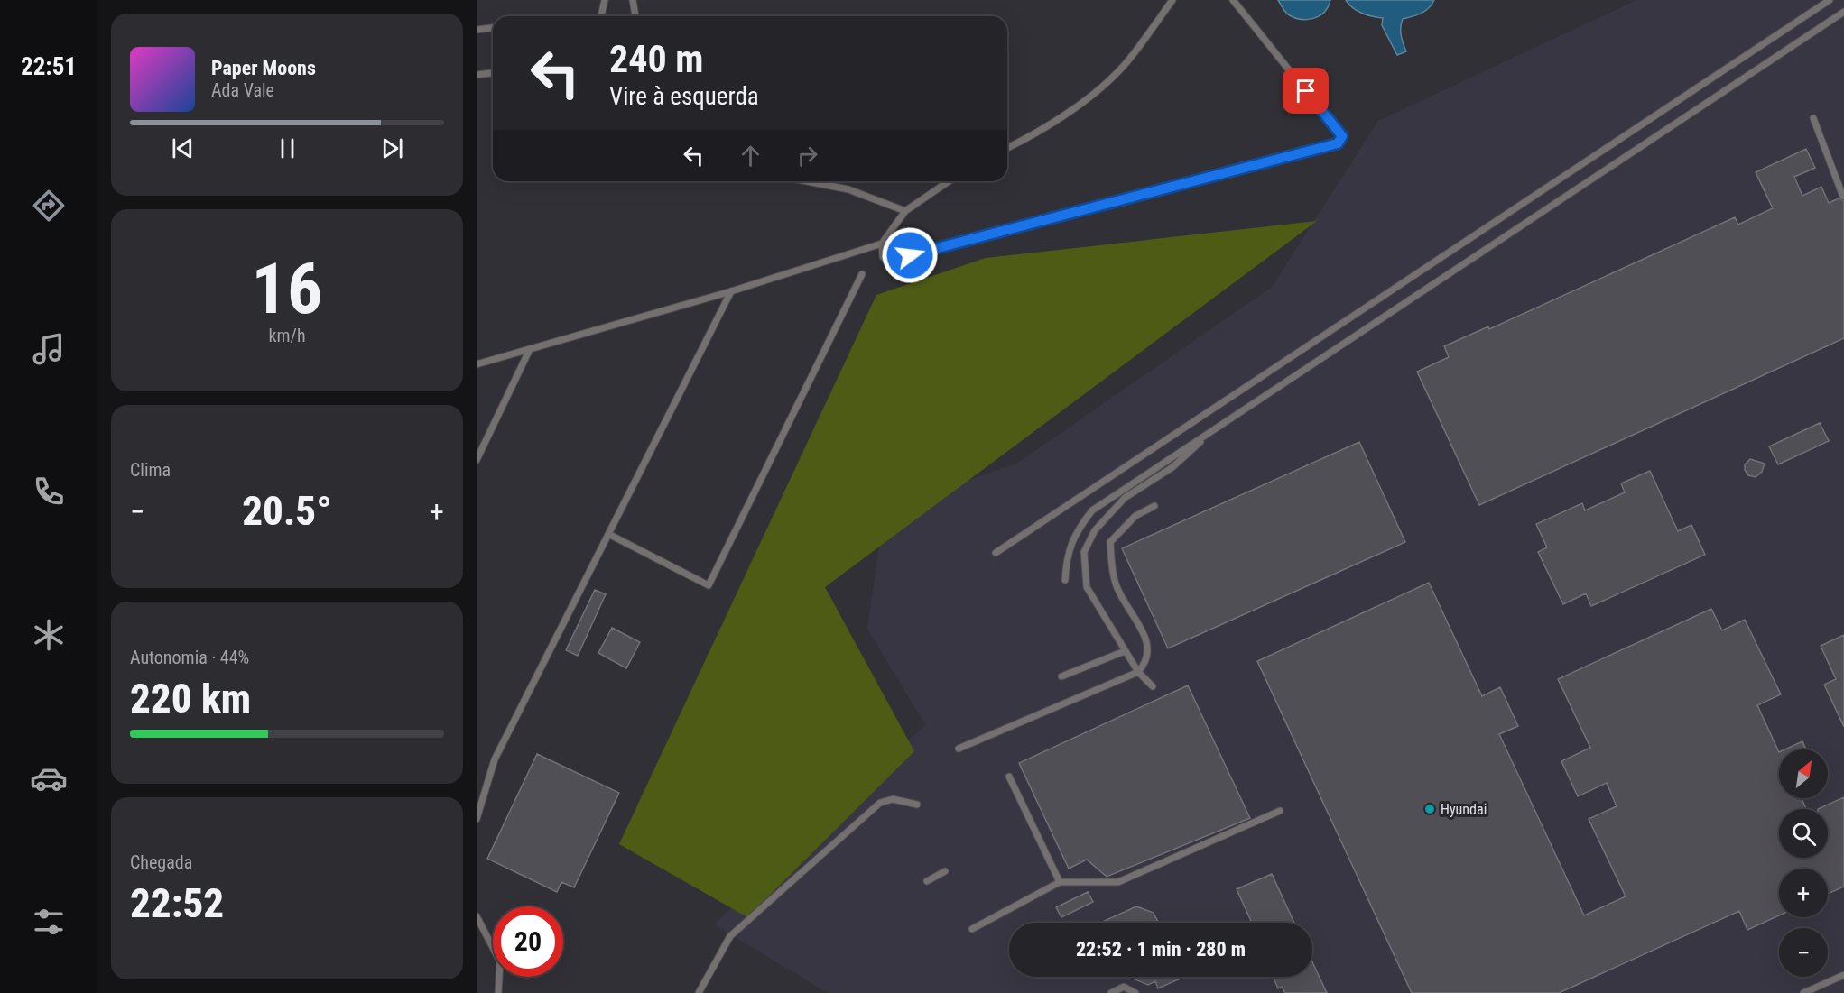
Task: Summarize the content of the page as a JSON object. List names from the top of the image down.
{
  "places": ["Hyundai"],
  "north": "top right",
  "page": {
    "tabs": "22:51",
    "turn": ["240 m", "Vire à esquerda"],
    "song": ["Paper Moons", "Ada Vale"],
    "tile": [
      ["16", "km/h"],
      "Clima",
      ["Autonomia · 44%", "220 km"],
      ["Chegada", "22:52"]
    ],
    "heat": ["−", "20.5°", "+"],
    "map_buttons": ["+", "−"],
    "limit": "20",
    "trip": "22:52 · 1 min · 280 m"
  }
}
